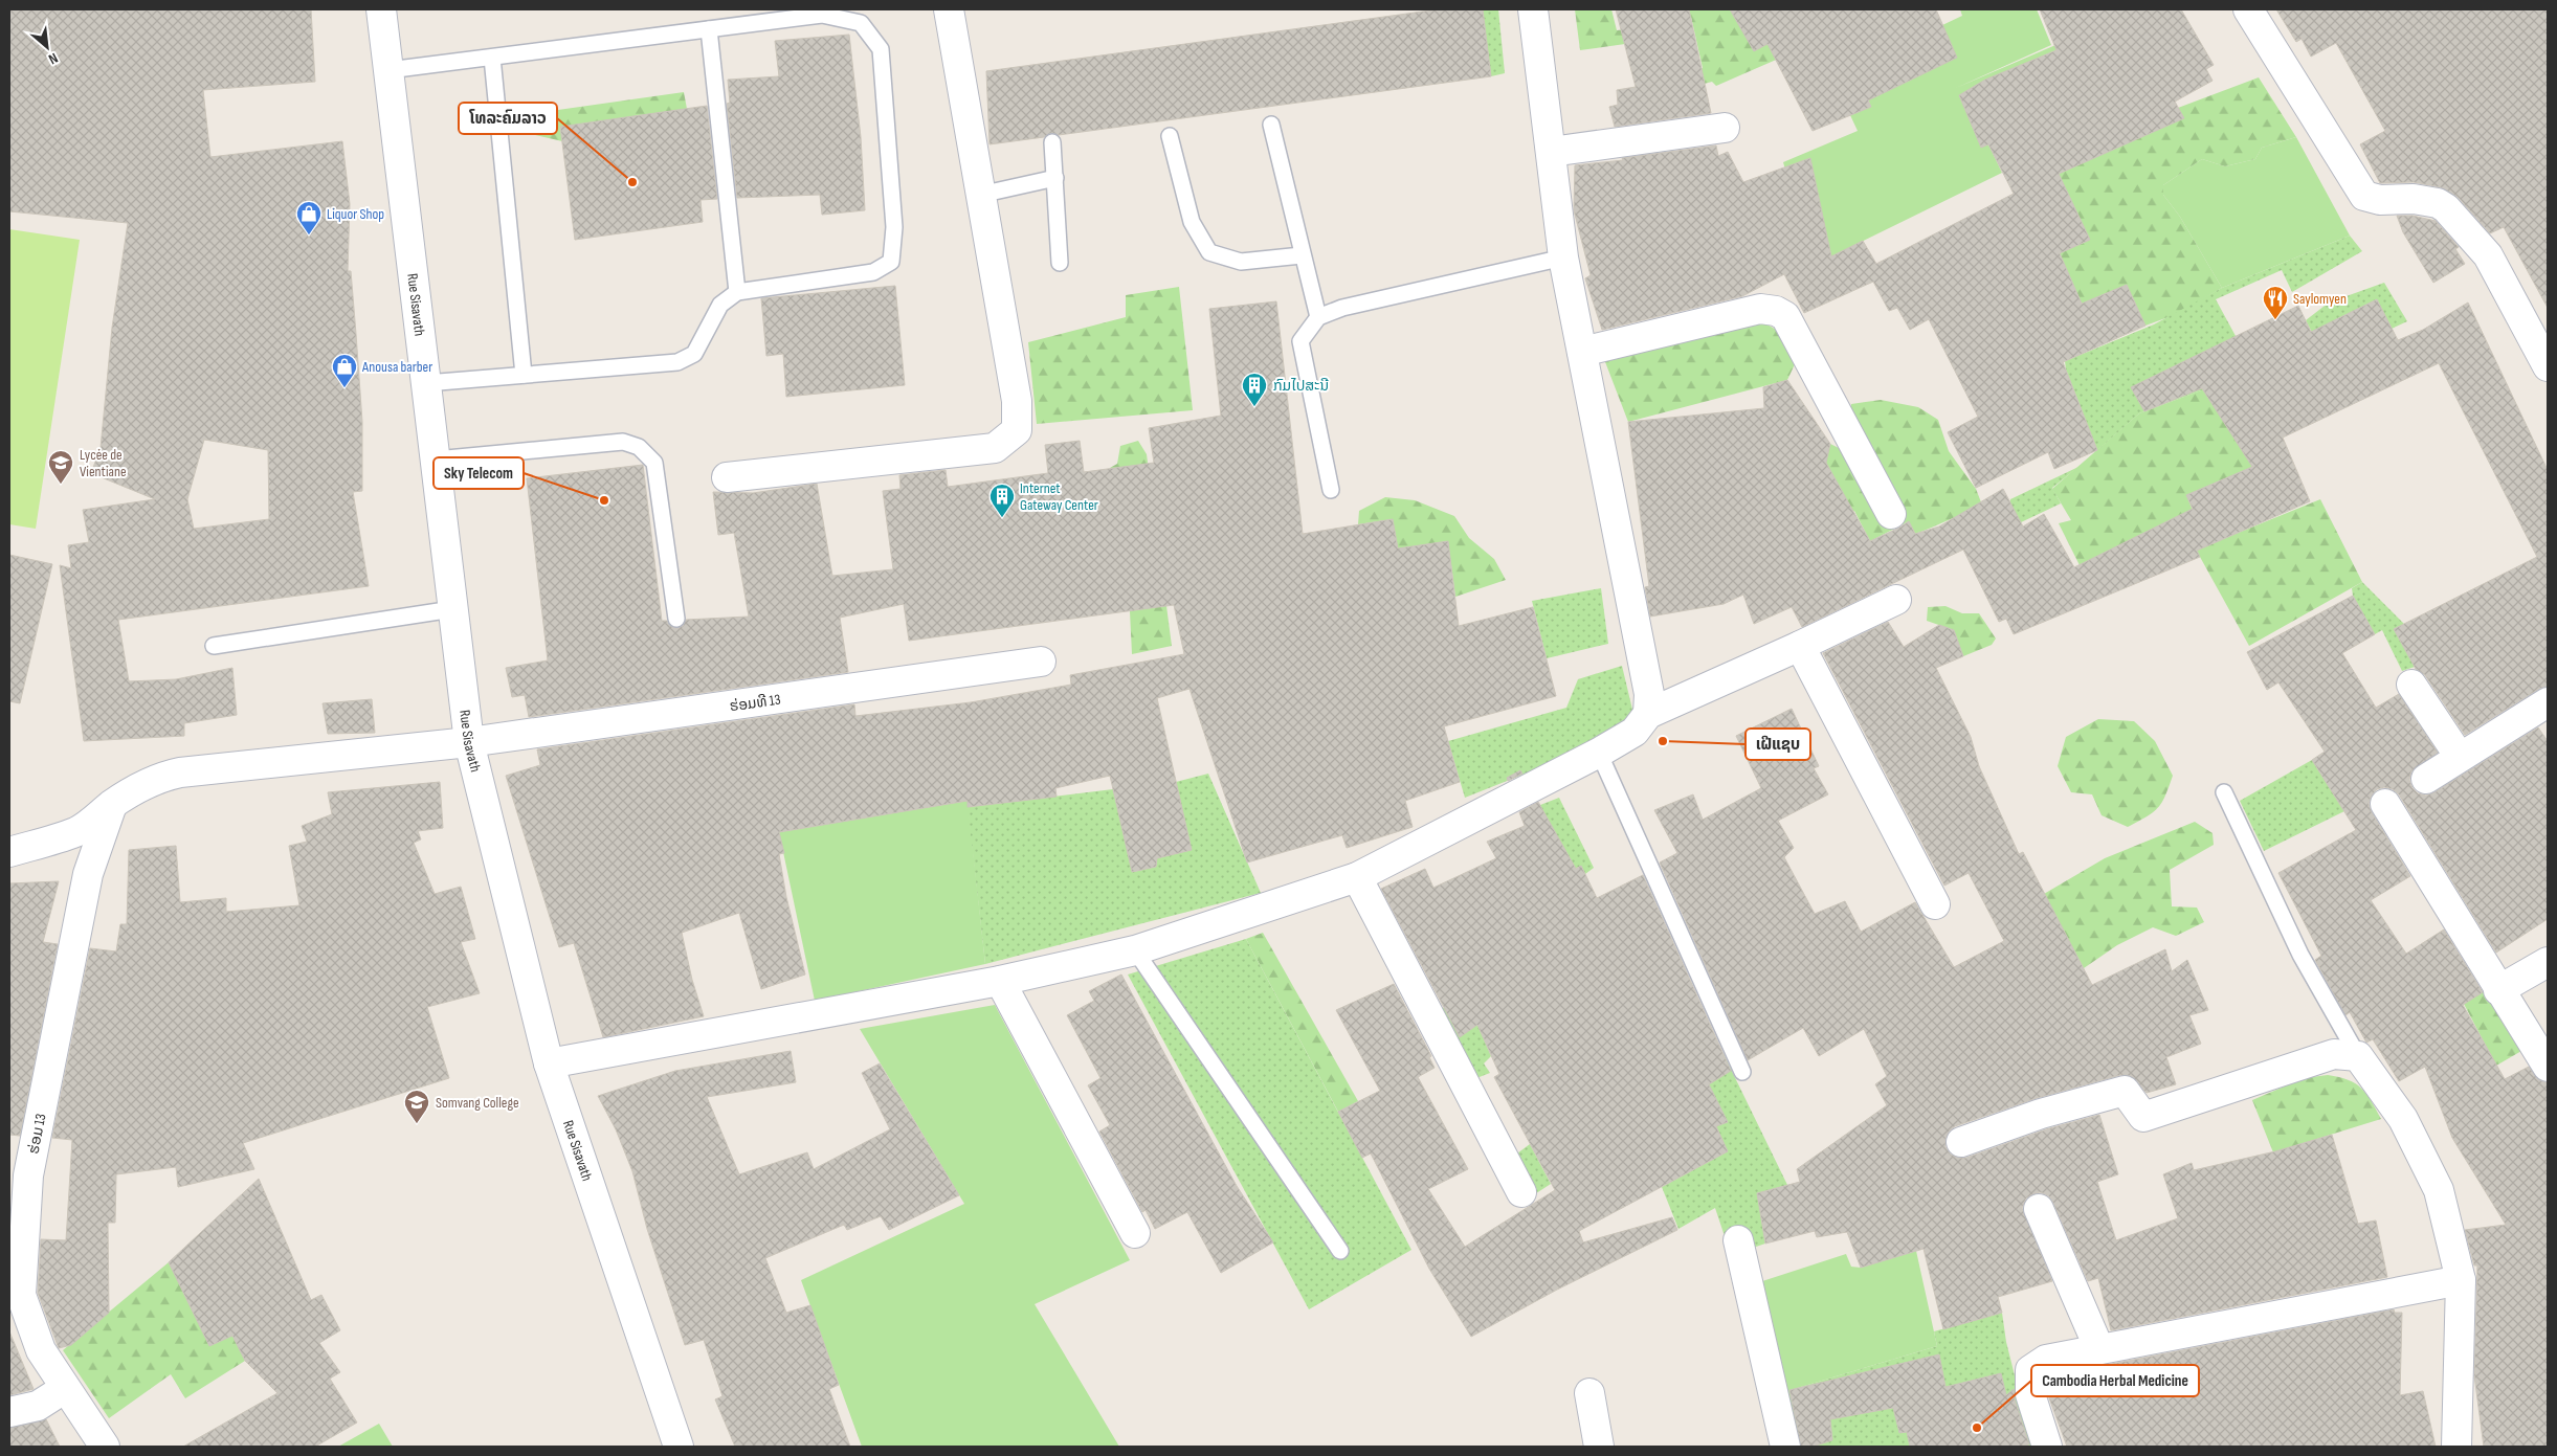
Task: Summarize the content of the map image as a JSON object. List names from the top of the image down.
{
  "streets": {
    "street": ["Rue Sisavath", "ຮ່ອມທີ 13", "ຮ່ອມ 13"]
  },
  "crossings": [
    ["Rue Sisavath", "ຮ່ອມທີ 13"],
    ["ຮ່ອມທີ 13", "ຮ່ອມ 13"]
  ],
  "places": {
    "other": [
      "ໂທລະຄົມລາວ",
      "Sky Telecom",
      "ເຝີແຊບ",
      "Cambodia Herbal Medicine"
    ],
    "shop": ["Liquor Shop", "Anousa barber"],
    "restaurant": ["Saylomyen"],
    "building": ["ກົມໄປສະນີ", "Internet Gateway Center"],
    "school or university": ["Lycėe de Vientiane", "Somvang College"]
  },
  "north": "bottom right"
}
